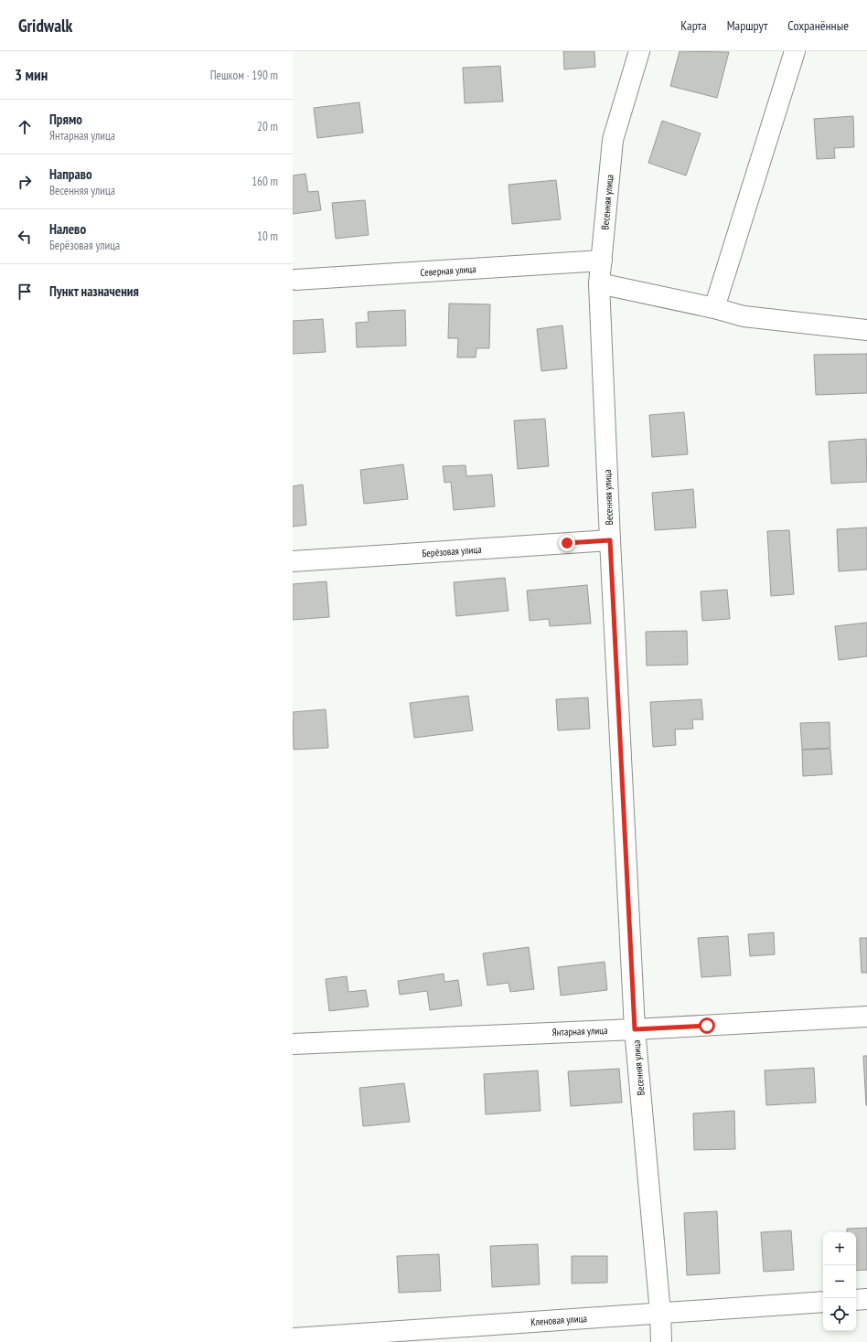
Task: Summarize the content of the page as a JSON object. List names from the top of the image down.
{
  "streets": {
    "street": [
      "Весенняя улица",
      "Северная улица",
      "Берёзовая улица",
      "Янтарная улица",
      "Кленовая улица"
    ]
  },
  "crossings": [
    ["Весенняя улица", "Северная улица"],
    ["Весенняя улица", "Берёзовая улица"],
    ["Весенняя улица", "Янтарная улица"],
    ["Весенняя улица", "Кленовая улица"]
  ],
  "page": {
    "header": "Gridwalk",
    "nav": ["Карта", "Маршрут", "Сохранённые"],
    "heading": ["3 мин", "Пешком · 190 m"],
    "list": [
      ["Прямо", "Янтарная улица", "20 m"],
      ["Направо", "Весенняя улица", "160 m"],
      ["Налево", "Берёзовая улица", "10 m"],
      "Пункт назначения"
    ],
    "map_buttons": ["+", "−"]
  }
}
